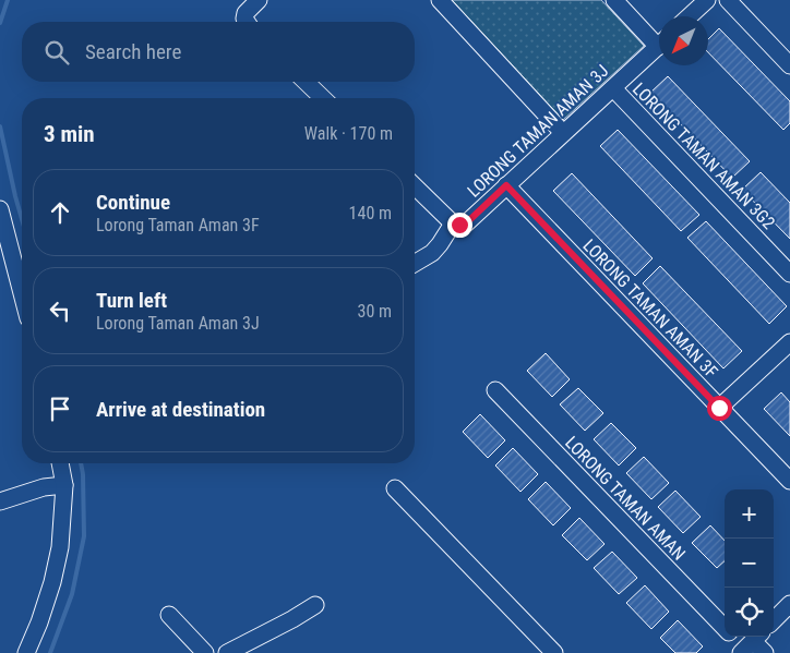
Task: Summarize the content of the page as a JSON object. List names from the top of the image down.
{
  "streets": {
    "street": [
      "LORONG TAMAN AMAN 3J",
      "LORONG TAMAN AMAN 3G2",
      "LORONG TAMAN AMAN 3F",
      "LORONG TAMAN AMAN"
    ]
  },
  "crossings": [
    ["LORONG TAMAN AMAN 3J", "LORONG TAMAN AMAN 3G2"],
    ["LORONG TAMAN AMAN 3J", "LORONG TAMAN AMAN 3F"]
  ],
  "north": "bottom left",
  "page": {
    "search": "Search here",
    "heading": ["3 min", "Walk · 170 m"],
    "list": [
      ["Continue", "Lorong Taman Aman 3F", "140 m"],
      ["Turn left", "Lorong Taman Aman 3J", "30 m"],
      "Arrive at destination"
    ],
    "map_buttons": ["+", "−"]
  }
}
